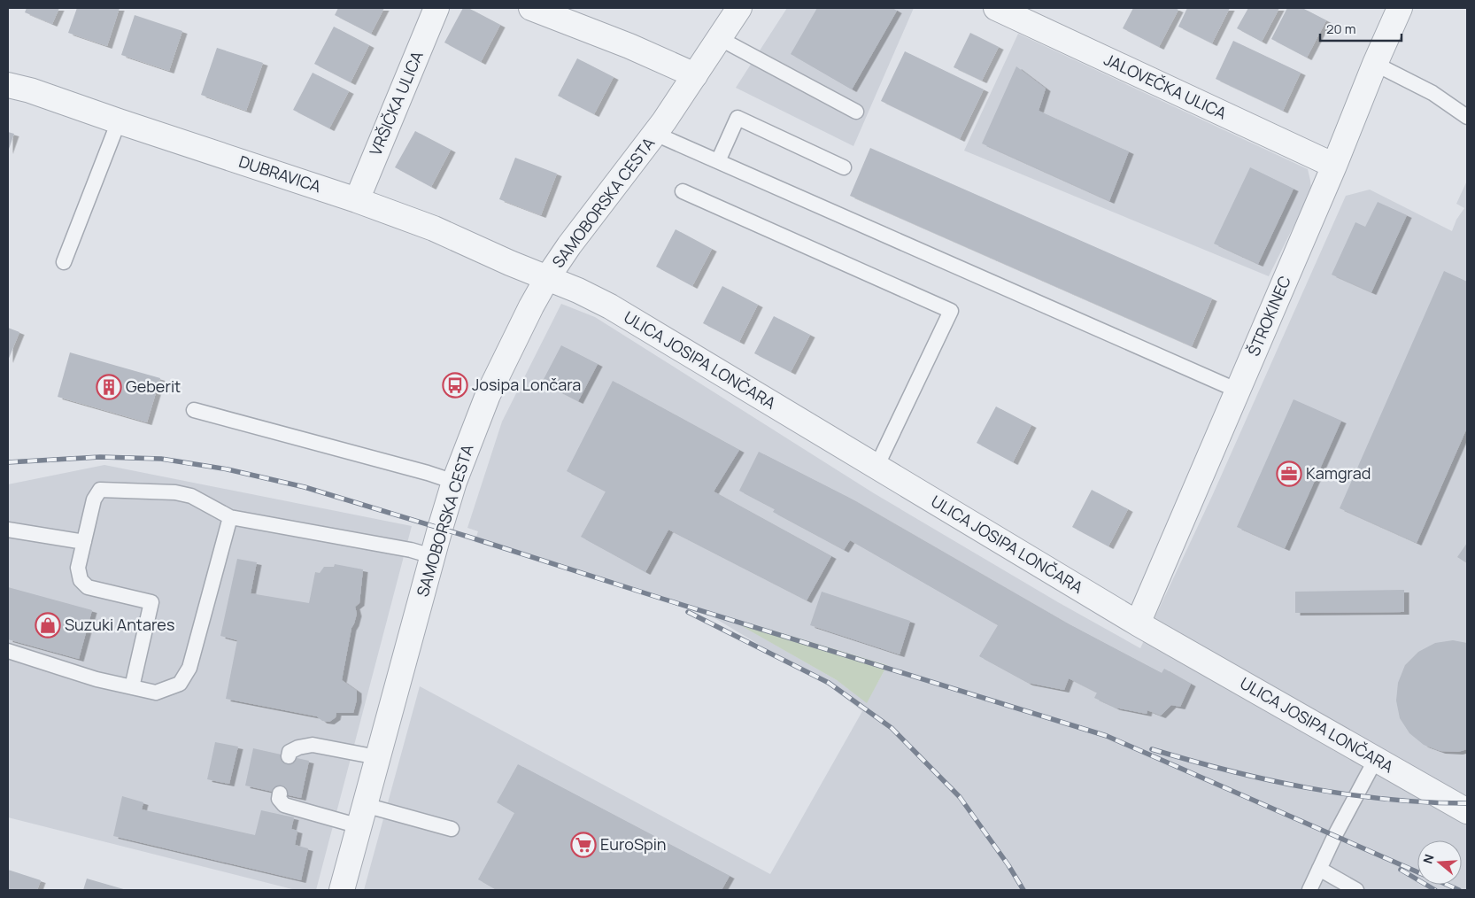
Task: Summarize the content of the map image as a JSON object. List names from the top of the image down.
{
  "streets": {
    "street": [
      "JALOVEČKA ULICA",
      "VRŠIČKA ULICA",
      "DUBRAVICA",
      "SAMOBORSKA CESTA",
      "ŠTROKINEC",
      "ULICA JOSIPA LONČARA"
    ]
  },
  "crossings": [
    ["JALOVEČKA ULICA", "ŠTROKINEC"],
    ["VRŠIČKA ULICA", "DUBRAVICA"],
    ["DUBRAVICA", "SAMOBORSKA CESTA"],
    ["DUBRAVICA", "ULICA JOSIPA LONČARA"],
    ["SAMOBORSKA CESTA", "ULICA JOSIPA LONČARA"],
    ["ŠTROKINEC", "ULICA JOSIPA LONČARA"]
  ],
  "places": {
    "bus stop": ["Josipa Lončara"],
    "building": ["Geberit"],
    "office": ["Kamgrad"],
    "shop": ["Suzuki Antares"],
    "supermarket": ["EuroSpin"]
  },
  "scale_bar": "20 m",
  "north": "left"
}
